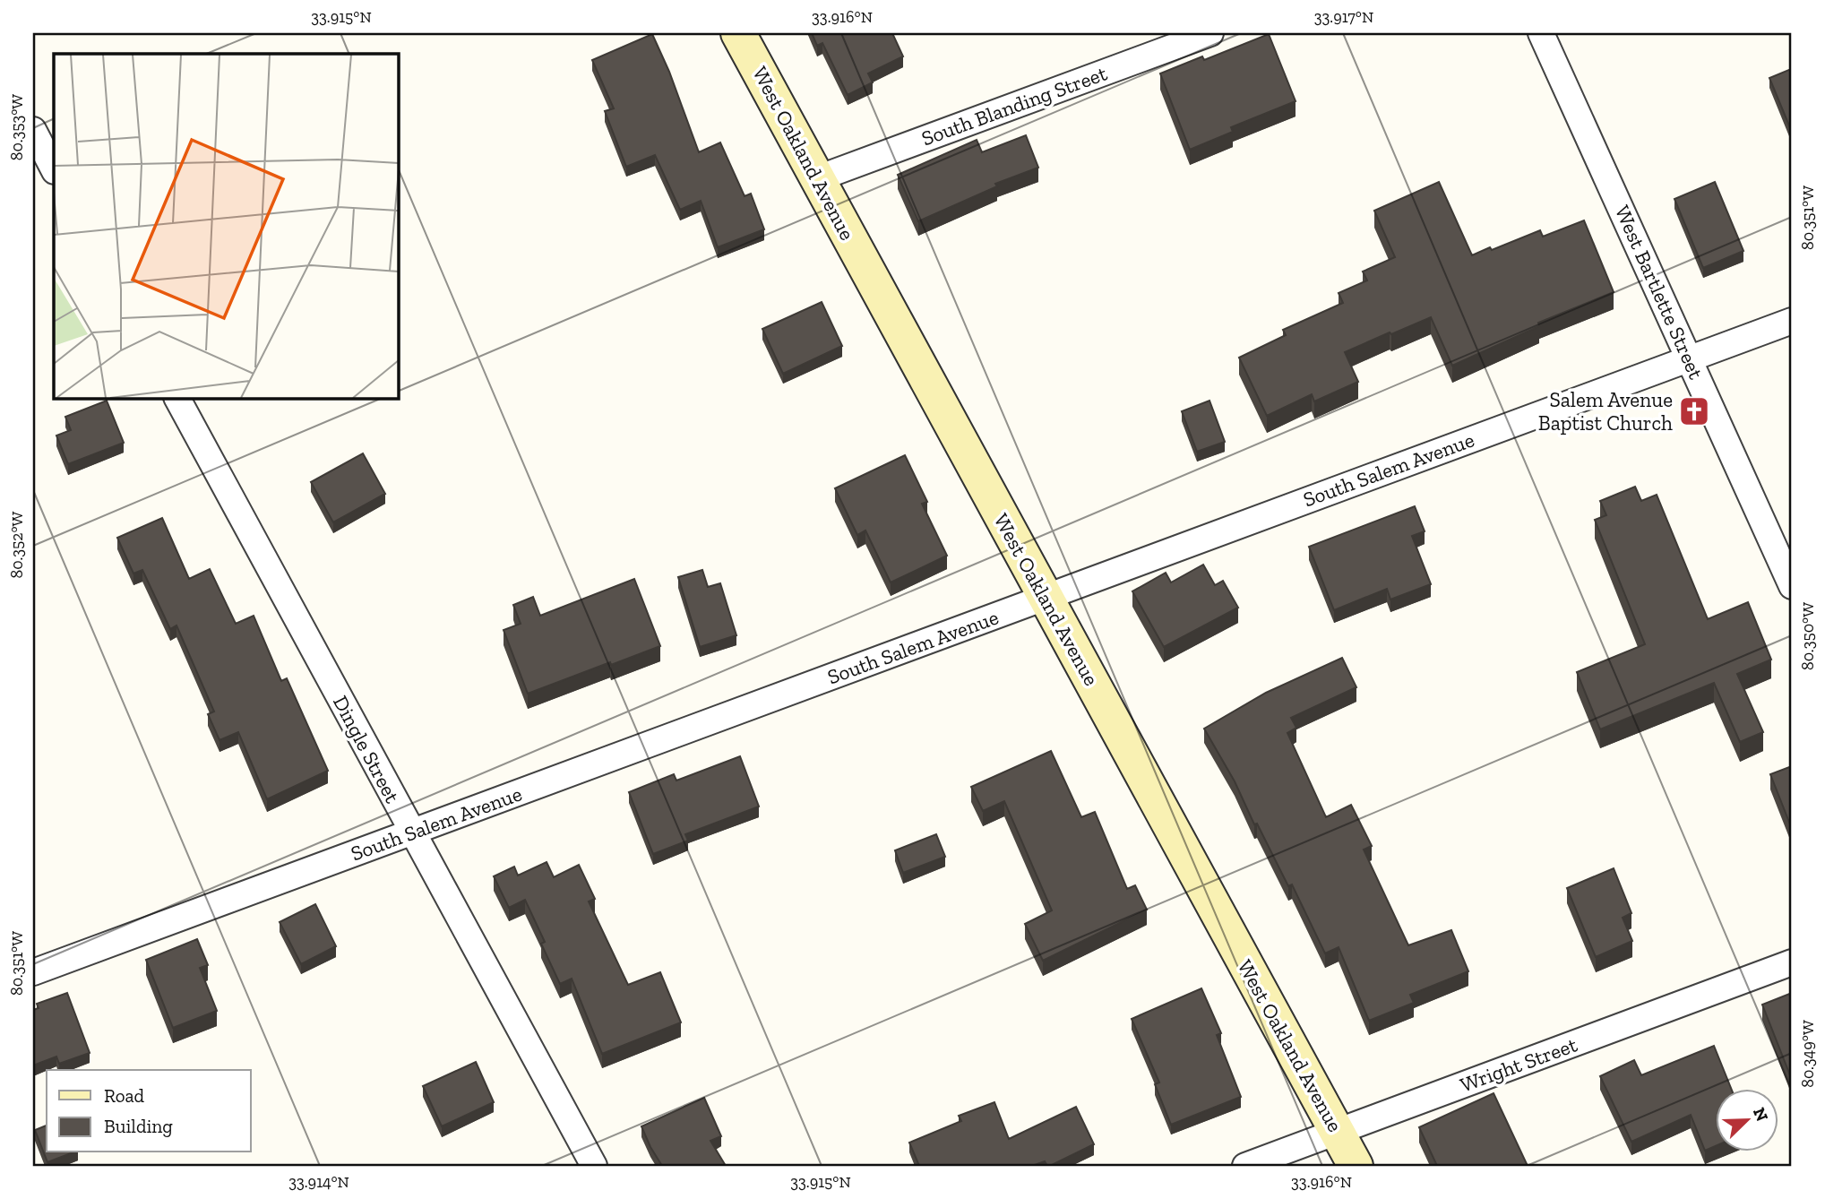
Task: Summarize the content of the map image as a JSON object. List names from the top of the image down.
{
  "streets": {
    "street": [
      "South Blanding Street",
      "West Oakland Avenue",
      "West Bartlette Street",
      "South Salem Avenue",
      "Dingle Street",
      "Wright Street"
    ]
  },
  "crossings": [
    ["South Blanding Street", "West Oakland Avenue"],
    ["West Oakland Avenue", "South Salem Avenue"],
    ["West Oakland Avenue", "Wright Street"],
    ["West Bartlette Street", "South Salem Avenue"],
    ["South Salem Avenue", "Dingle Street"]
  ],
  "places": {
    "church": ["Salem Avenue Baptist Church"]
  },
  "legend": ["Road", "Building"],
  "north": "top right",
  "coordinates": [
    "33.915°N",
    "33.916°N",
    "33.917°N",
    "80.353°W",
    "80.351°W",
    "80.352°W",
    "80.350°W",
    "80.349°W",
    "33.914°N"
  ]
}
